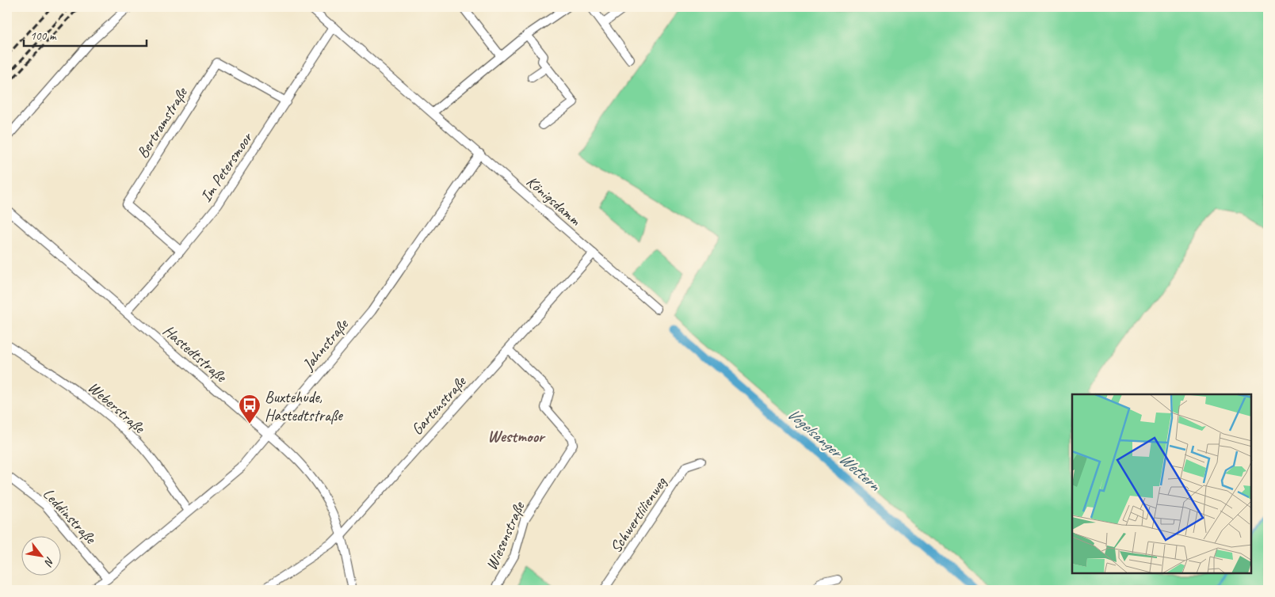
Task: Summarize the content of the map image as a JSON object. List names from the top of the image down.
{
  "streets": {
    "street": [
      "Bertramstraße",
      "Im Petersmoor",
      "Königsdamm",
      "Jahnstraße",
      "Hastedtstraße",
      "Gartenstraße",
      "Weberstraße",
      "Schwertlilienweg",
      "Leddinstraße",
      "Wiesenstraße"
    ]
  },
  "crossings": [
    ["Bertramstraße", "Im Petersmoor"],
    ["Im Petersmoor", "Königsdamm"],
    ["Im Petersmoor", "Hastedtstraße"],
    ["Königsdamm", "Jahnstraße"],
    ["Königsdamm", "Gartenstraße"],
    ["Jahnstraße", "Hastedtstraße"],
    ["Jahnstraße", "Weberstraße"],
    ["Jahnstraße", "Leddinstraße"],
    ["Hastedtstraße", "Gartenstraße"],
    ["Gartenstraße", "Wiesenstraße"]
  ],
  "districts": ["Westmoor"],
  "water": ["Vogelsanger Wettern"],
  "places": {
    "bus stop": ["Buxtehude, Hastedtstraße"]
  },
  "scale_bar": "100 m",
  "north": "bottom right"
}
